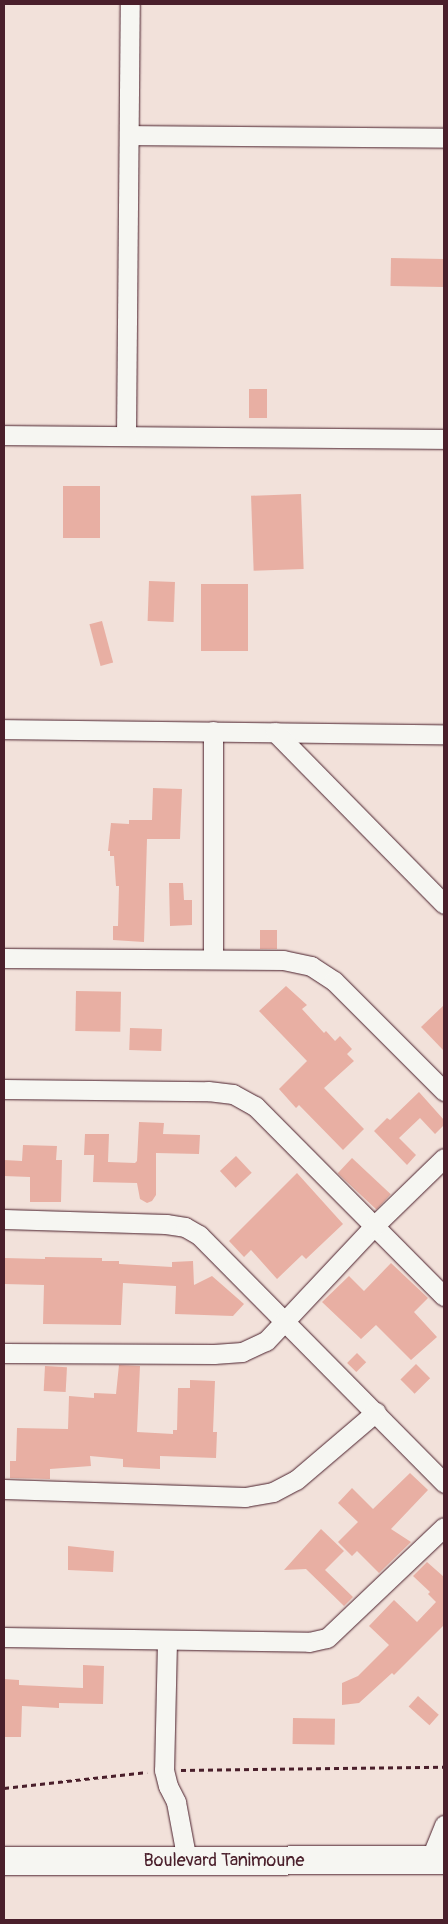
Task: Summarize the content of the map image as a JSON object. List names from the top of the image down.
{
  "streets": {
    "main road": ["Boulevard Tanimoune"]
  }
}
